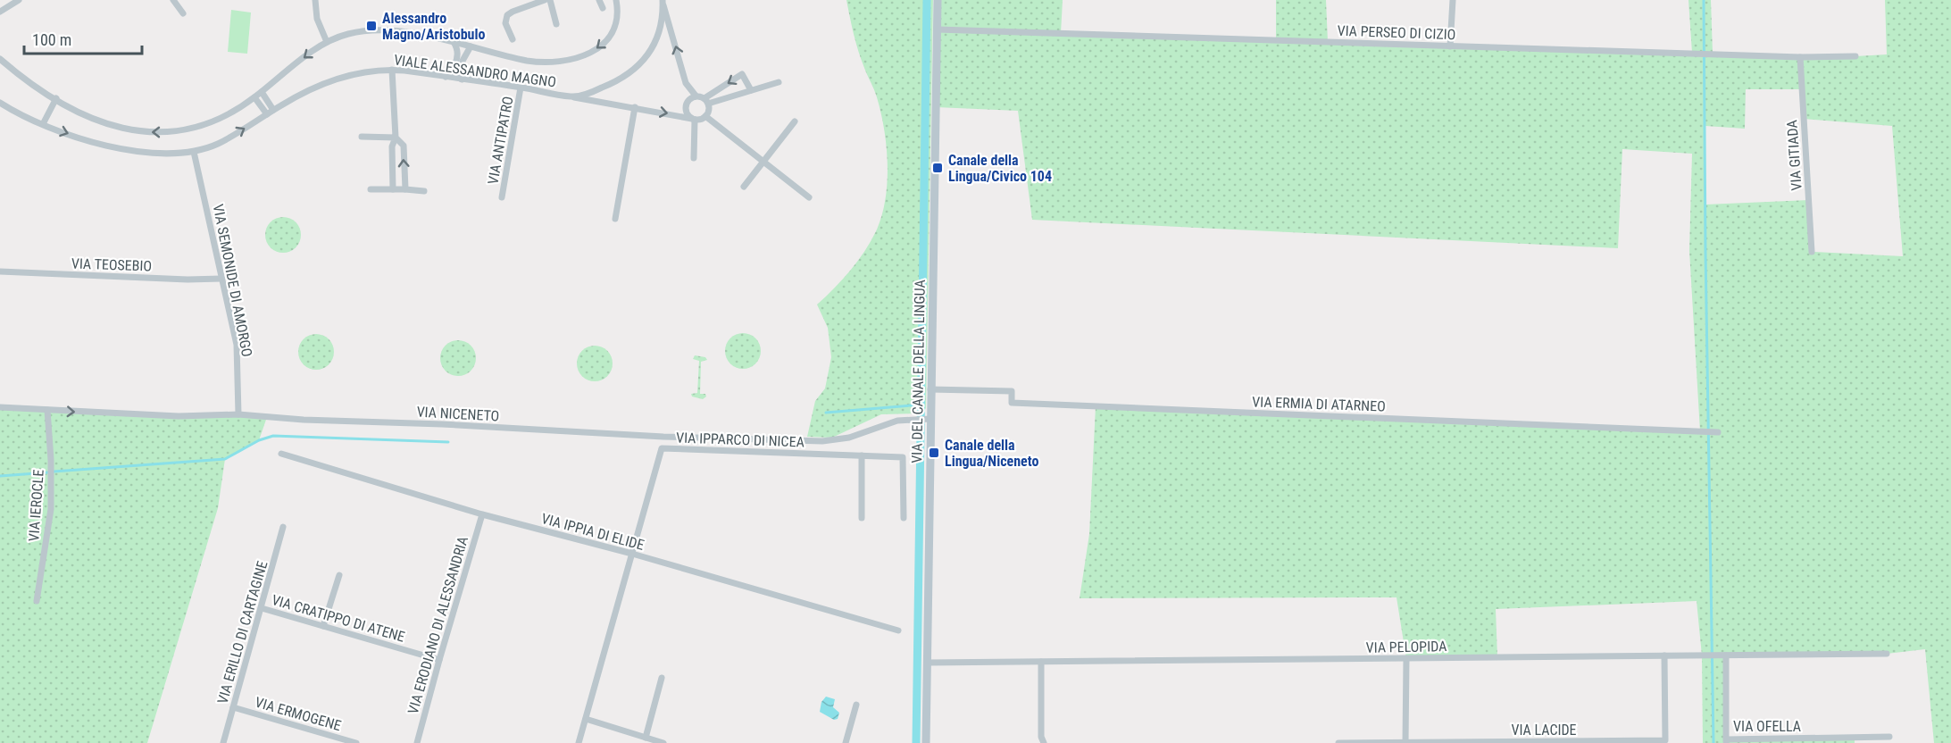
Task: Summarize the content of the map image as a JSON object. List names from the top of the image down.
{
  "streets": {
    "street": [
      "VIA PERSEO DI CIZIO",
      "VIALE ALESSANDRO MAGNO",
      "VIA ANTIPATRO",
      "VIA GITIADA",
      "VIA TEOSEBIO",
      "VIA SEMONIDE DI AMORGO",
      "VIA DEL CANALE DELLA LINGUA",
      "VIA ERMIA DI ATARNEO",
      "VIA NICENETO",
      "VIA IPPARCO DI NICEA",
      "VIA IEROCLE",
      "VIA IPPIA DI ELIDE",
      "VIA CRATIPPO DI ATENE",
      "VIA ERODIANO DI ALESSANDRIA",
      "VIA ERILLO DI CARTAGINE",
      "VIA PELOPIDA",
      "VIA ERMOGENE",
      "VIA OFELLA",
      "VIA LACIDE"
    ]
  },
  "crossings": [
    ["VIA PERSEO DI CIZIO", "VIA GITIADA"],
    ["VIA PERSEO DI CIZIO", "VIA DEL CANALE DELLA LINGUA"],
    ["VIALE ALESSANDRO MAGNO", "VIA ANTIPATRO"],
    ["VIALE ALESSANDRO MAGNO", "VIA SEMONIDE DI AMORGO"],
    ["VIA TEOSEBIO", "VIA SEMONIDE DI AMORGO"],
    ["VIA SEMONIDE DI AMORGO", "VIA NICENETO"],
    ["VIA DEL CANALE DELLA LINGUA", "VIA ERMIA DI ATARNEO"],
    ["VIA DEL CANALE DELLA LINGUA", "VIA NICENETO"],
    ["VIA DEL CANALE DELLA LINGUA", "VIA PELOPIDA"],
    ["VIA NICENETO", "VIA IEROCLE"],
    ["VIA IPPARCO DI NICEA", "VIA IPPIA DI ELIDE"],
    ["VIA IPPIA DI ELIDE", "VIA ERODIANO DI ALESSANDRIA"],
    ["VIA CRATIPPO DI ATENE", "VIA ERODIANO DI ALESSANDRIA"],
    ["VIA CRATIPPO DI ATENE", "VIA ERILLO DI CARTAGINE"],
    ["VIA ERILLO DI CARTAGINE", "VIA ERMOGENE"],
    ["VIA PELOPIDA", "VIA OFELLA"],
    ["VIA PELOPIDA", "VIA LACIDE"]
  ],
  "places": {
    "transit": ["Alessandro Magno/Aristobulo", "Canale della Lingua/Civico 104", "Canale della Lingua/Niceneto"]
  },
  "scale_bar": "100 m"
}
